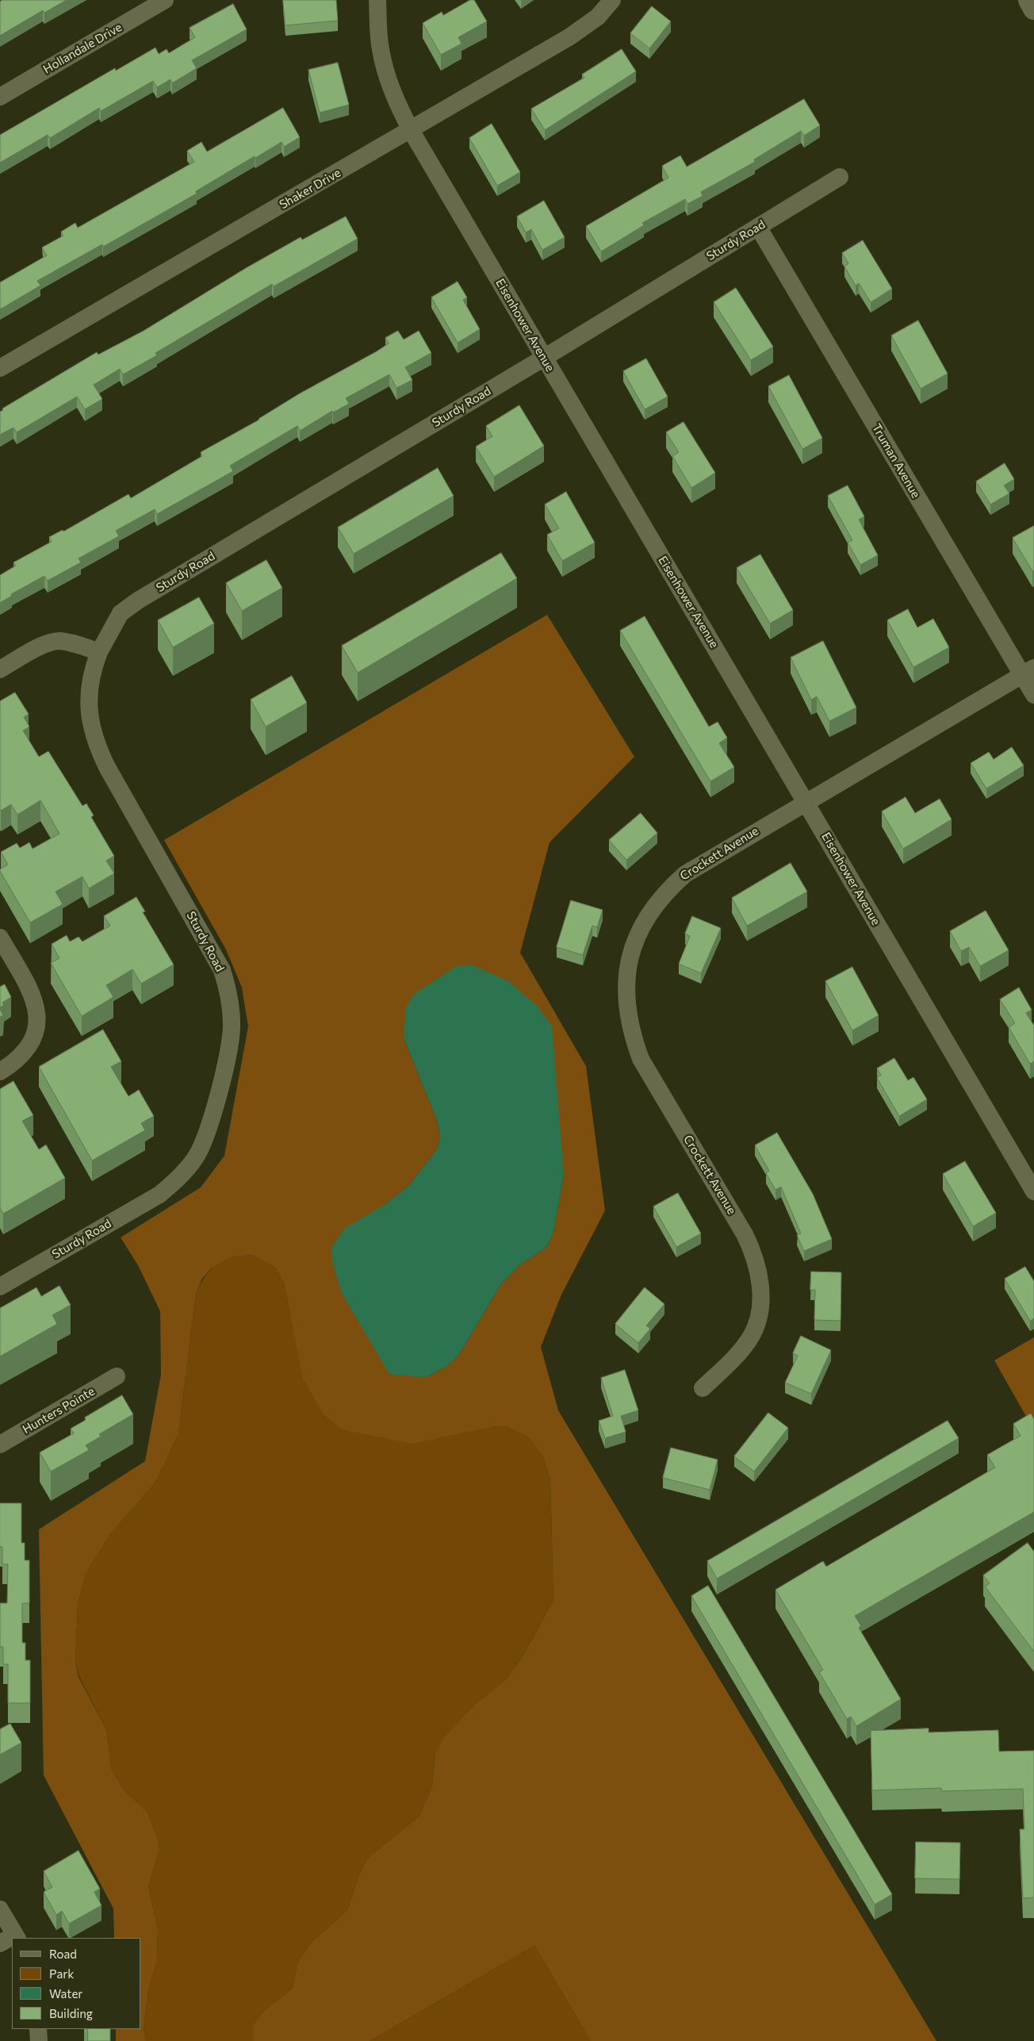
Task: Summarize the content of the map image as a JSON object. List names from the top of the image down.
{
  "streets": {
    "street": [
      "Hollandale Drive",
      "Shaker Drive",
      "Sturdy Road",
      "Eisenhower Avenue",
      "Truman Avenue",
      "Crockett Avenue",
      "Hunters Pointe"
    ]
  },
  "crossings": [
    ["Shaker Drive", "Eisenhower Avenue"],
    ["Sturdy Road", "Eisenhower Avenue"],
    ["Sturdy Road", "Truman Avenue"],
    ["Eisenhower Avenue", "Crockett Avenue"],
    ["Truman Avenue", "Crockett Avenue"]
  ],
  "legend": [
    "Road",
    "Park",
    "Water",
    "Building"
  ]
}
